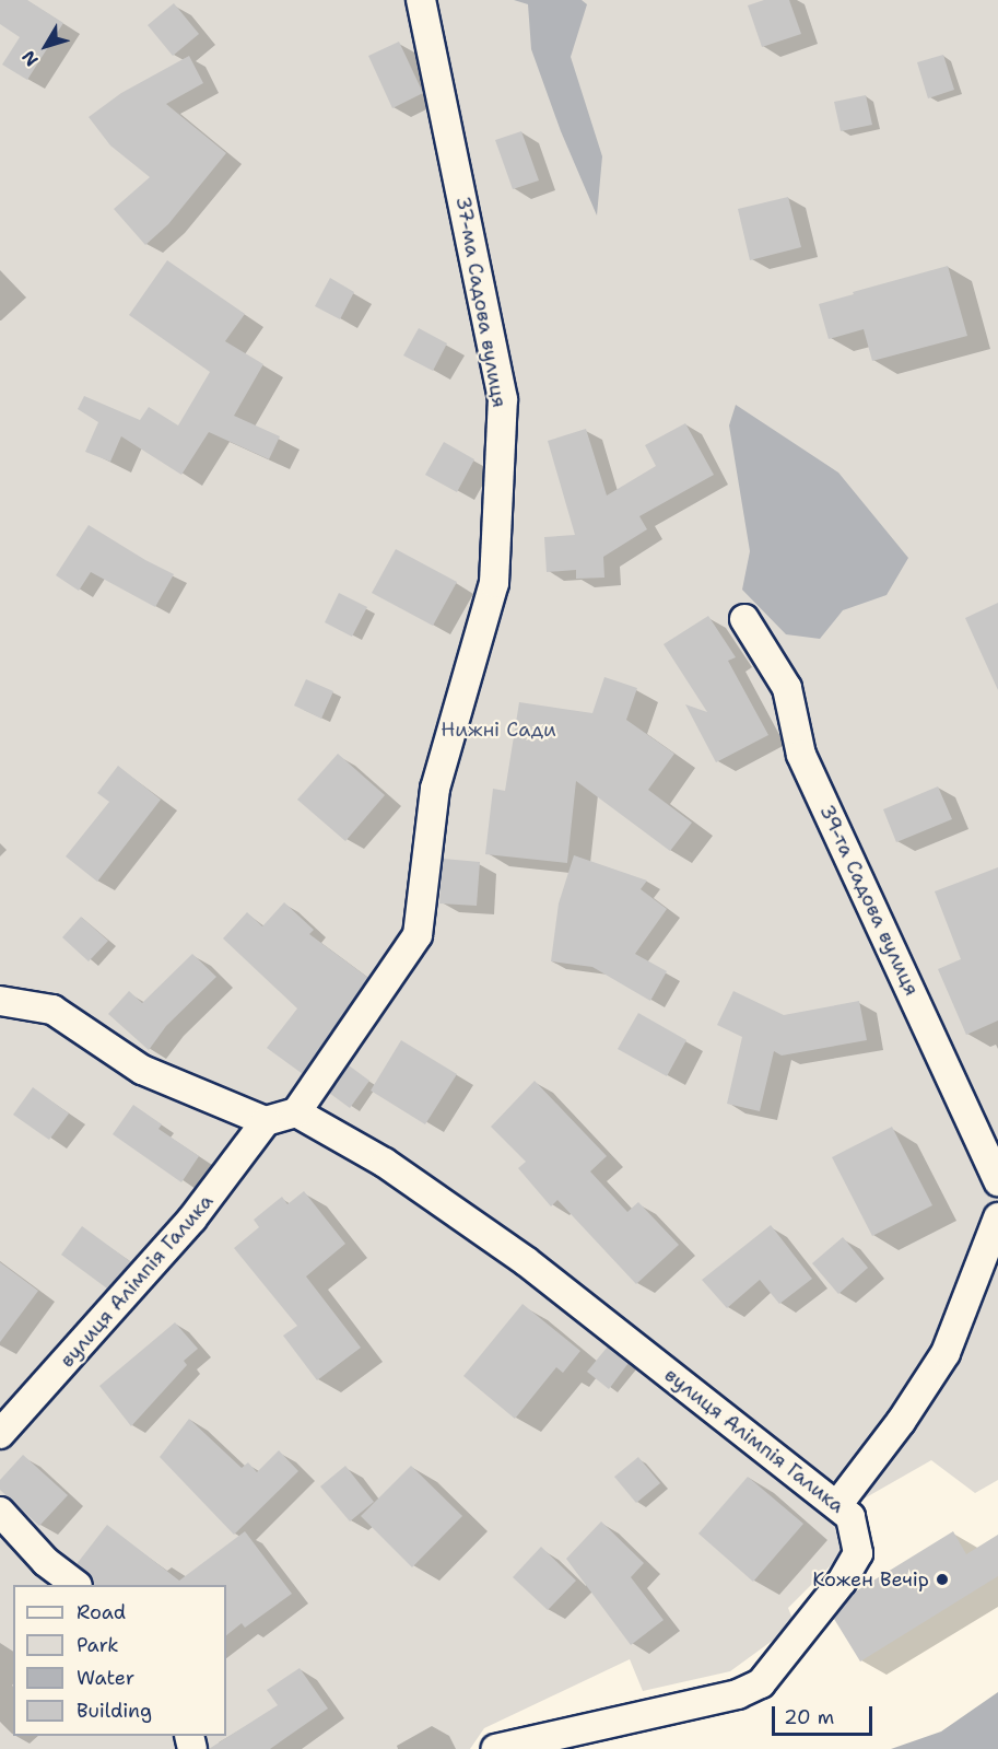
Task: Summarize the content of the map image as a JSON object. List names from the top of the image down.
{
  "streets": {
    "street": ["37-ма Садова вулиця", "39-та Садова вулиця", "вулиця Алімпія Галика"]
  },
  "crossings": [
    ["37-ма Садова вулиця", "вулиця Алімпія Галика"]
  ],
  "parks": ["Нижні Сади"],
  "places": ["Кожен Вечір"],
  "legend": [
    "Road",
    "Park",
    "Water",
    "Building"
  ],
  "scale_bar": "20 m",
  "north": "bottom left"
}
